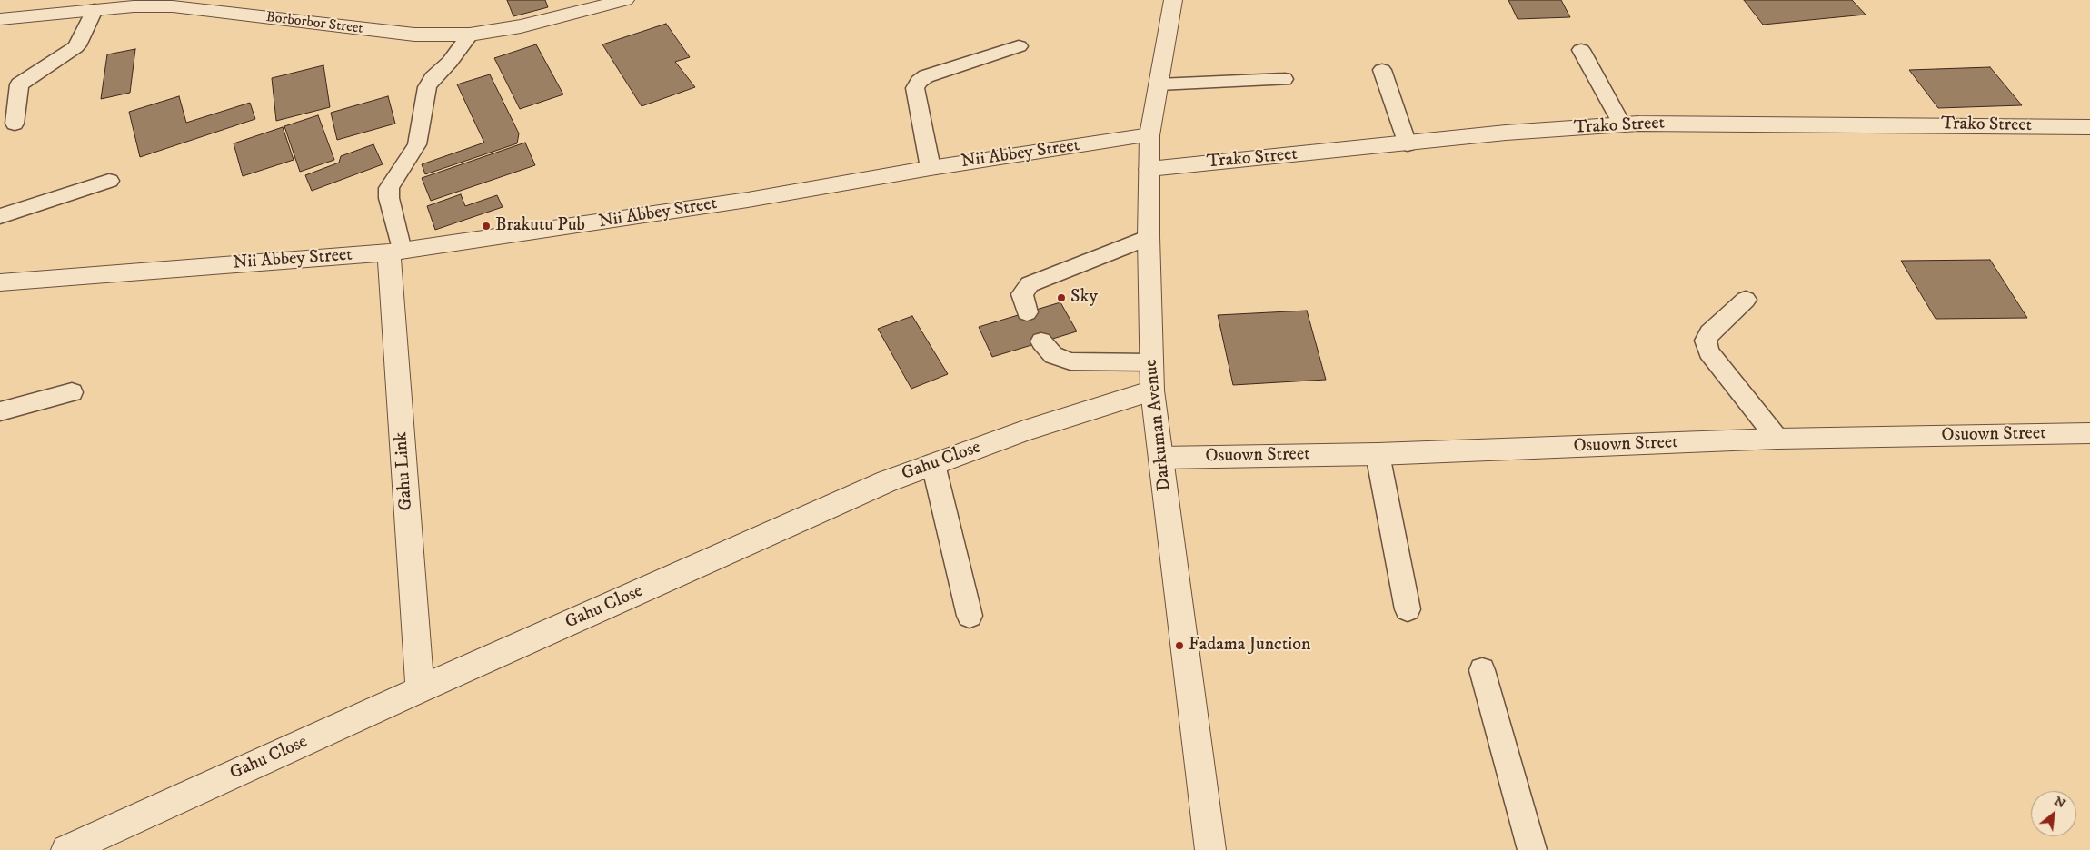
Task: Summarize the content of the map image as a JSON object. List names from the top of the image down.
{
  "streets": {
    "street": [
      "Borborbor Street",
      "Trako Street",
      "Nii Abbey Street",
      "Darkuman Avenue",
      "Osuown Street",
      "Gahu Close",
      "Gahu Link"
    ]
  },
  "crossings": [
    ["Trako Street", "Darkuman Avenue"],
    ["Nii Abbey Street", "Darkuman Avenue"],
    ["Nii Abbey Street", "Gahu Link"],
    ["Darkuman Avenue", "Osuown Street"],
    ["Darkuman Avenue", "Gahu Close"],
    ["Gahu Close", "Gahu Link"]
  ],
  "places": ["Brakutu Pub", "Sky", "Fadama Junction"],
  "north": "top right"
}
